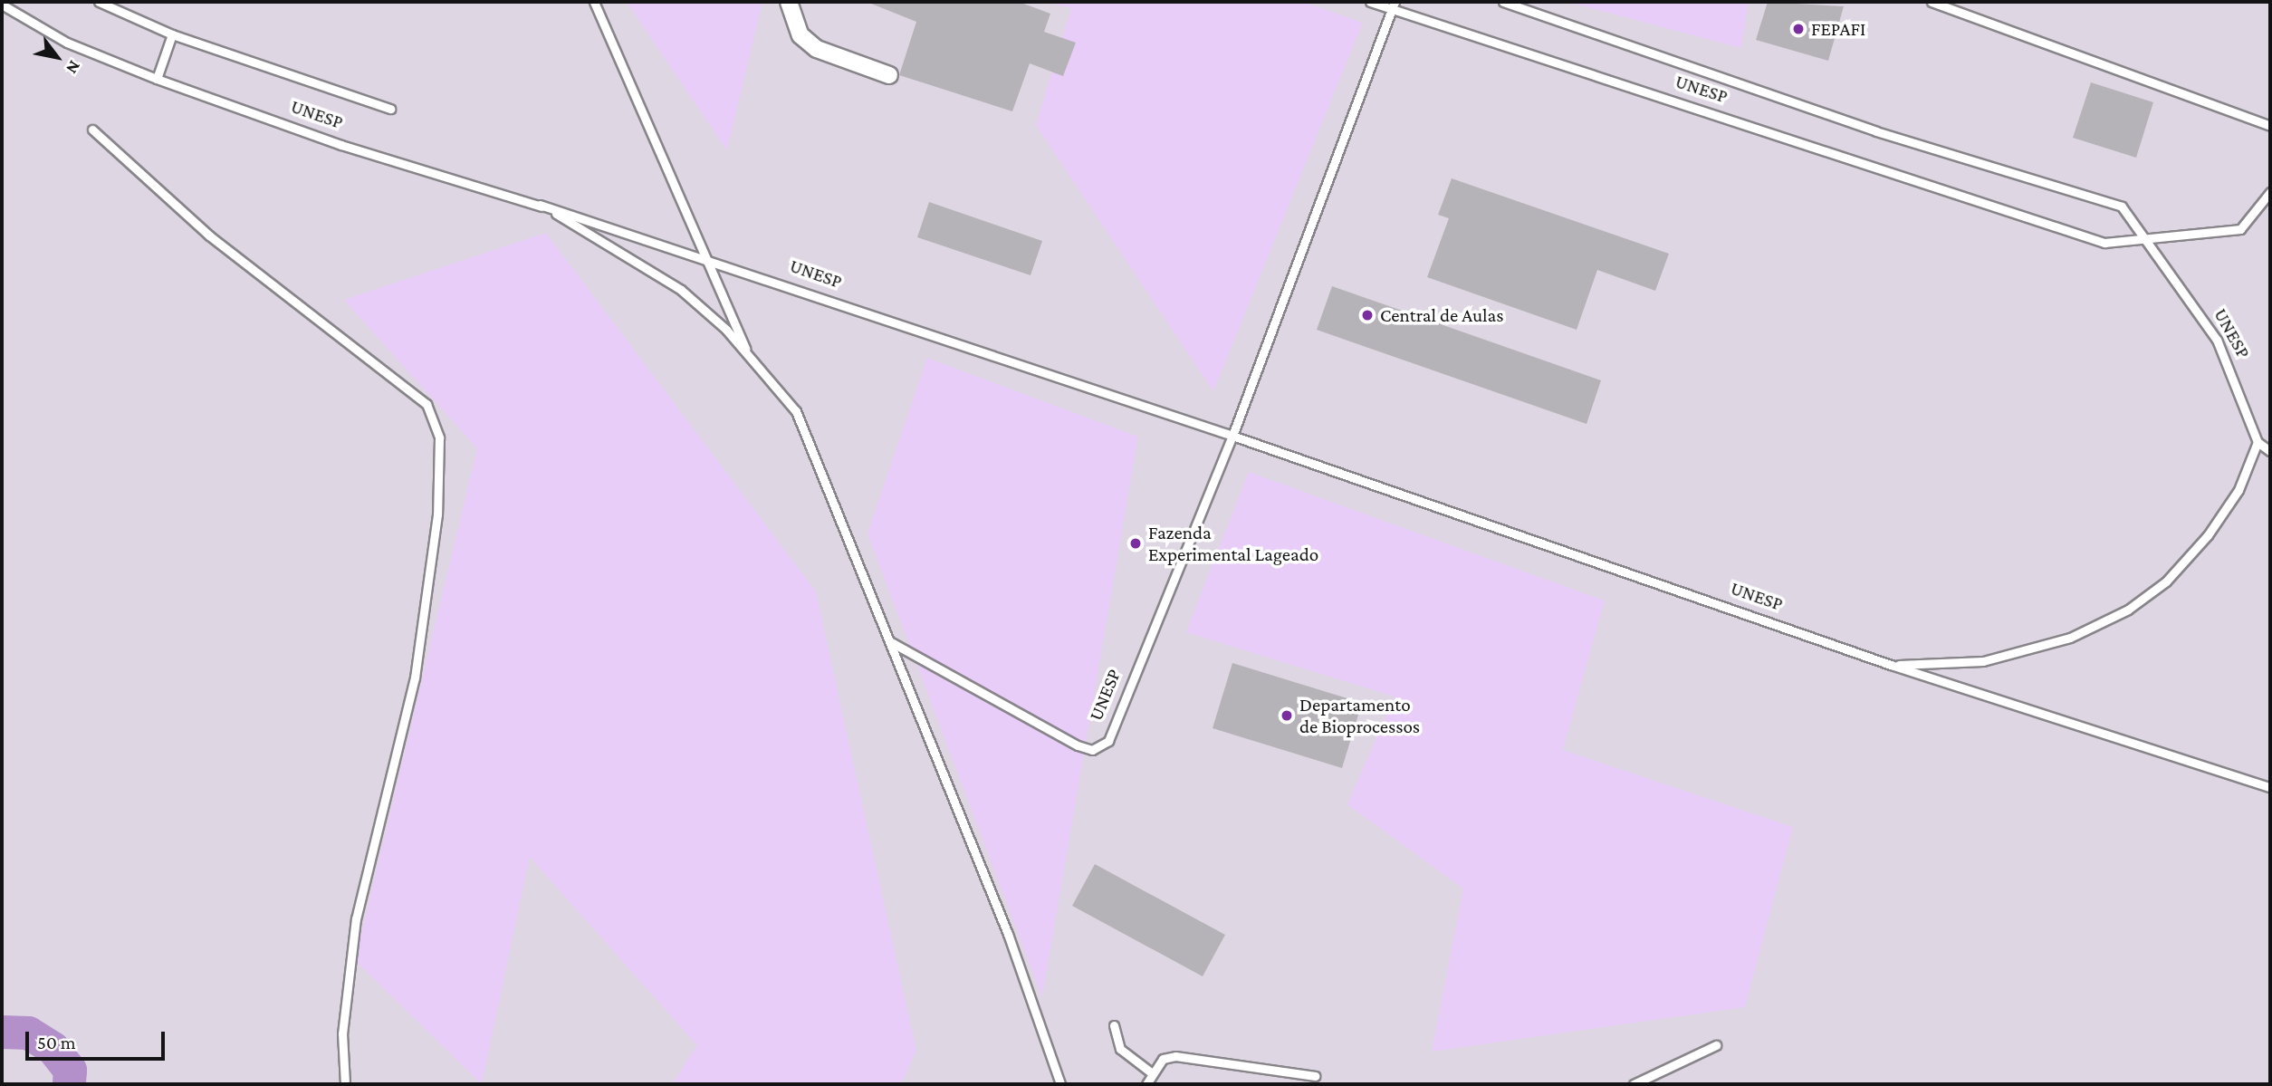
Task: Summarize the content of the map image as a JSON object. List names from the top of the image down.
{
  "streets": {
    "lane": ["UNESP"]
  },
  "places": [
    "FEPAFI",
    "Central de Aulas",
    "Fazenda Experimental Lageado",
    "Departamento de Bioprocessos"
  ],
  "scale_bar": "50 m",
  "north": "bottom right"
}
